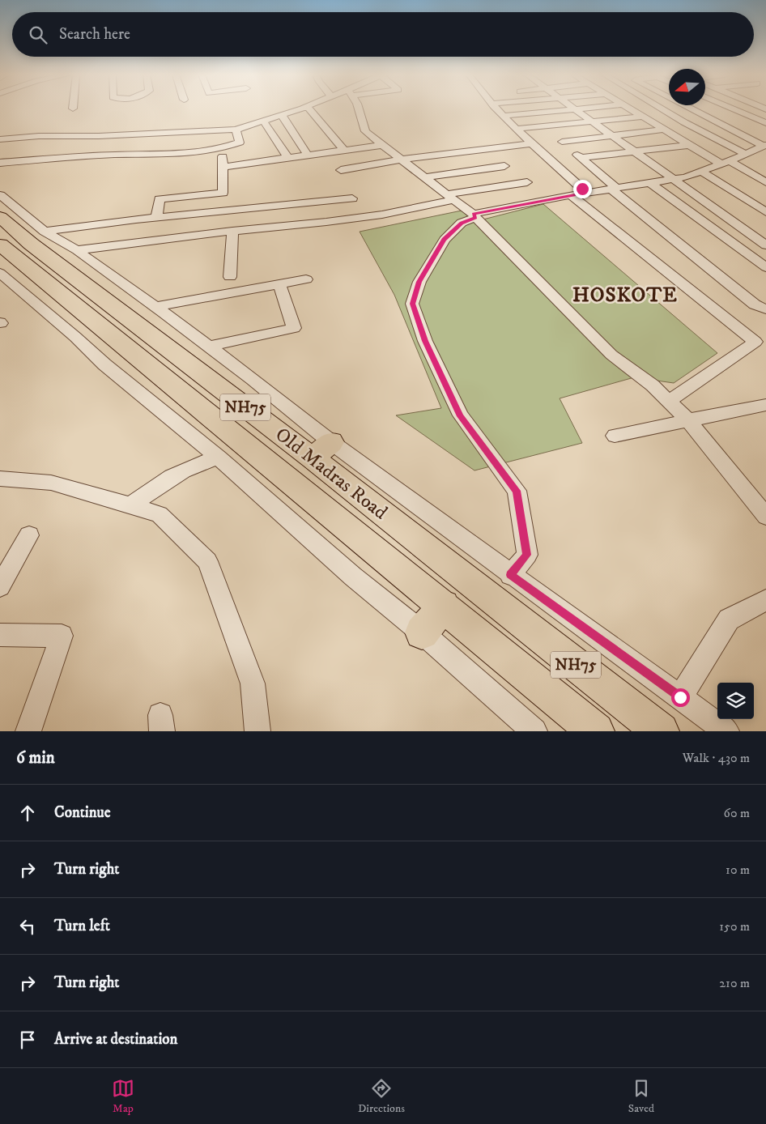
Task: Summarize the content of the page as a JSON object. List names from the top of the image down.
{
  "streets": {
    "highway": ["NH75", "Old Madras Road"]
  },
  "districts": ["HOSKOTE"],
  "north": "left",
  "page": {
    "search": "Search here",
    "heading": ["6 min", "Walk · 430 m"],
    "list": [
      ["Continue", "60 m"],
      ["Turn right", "10 m"],
      ["Turn left", "150 m"],
      ["Turn right", "210 m"],
      "Arrive at destination"
    ],
    "nav": ["Map", "Directions", "Saved"]
  }
}
